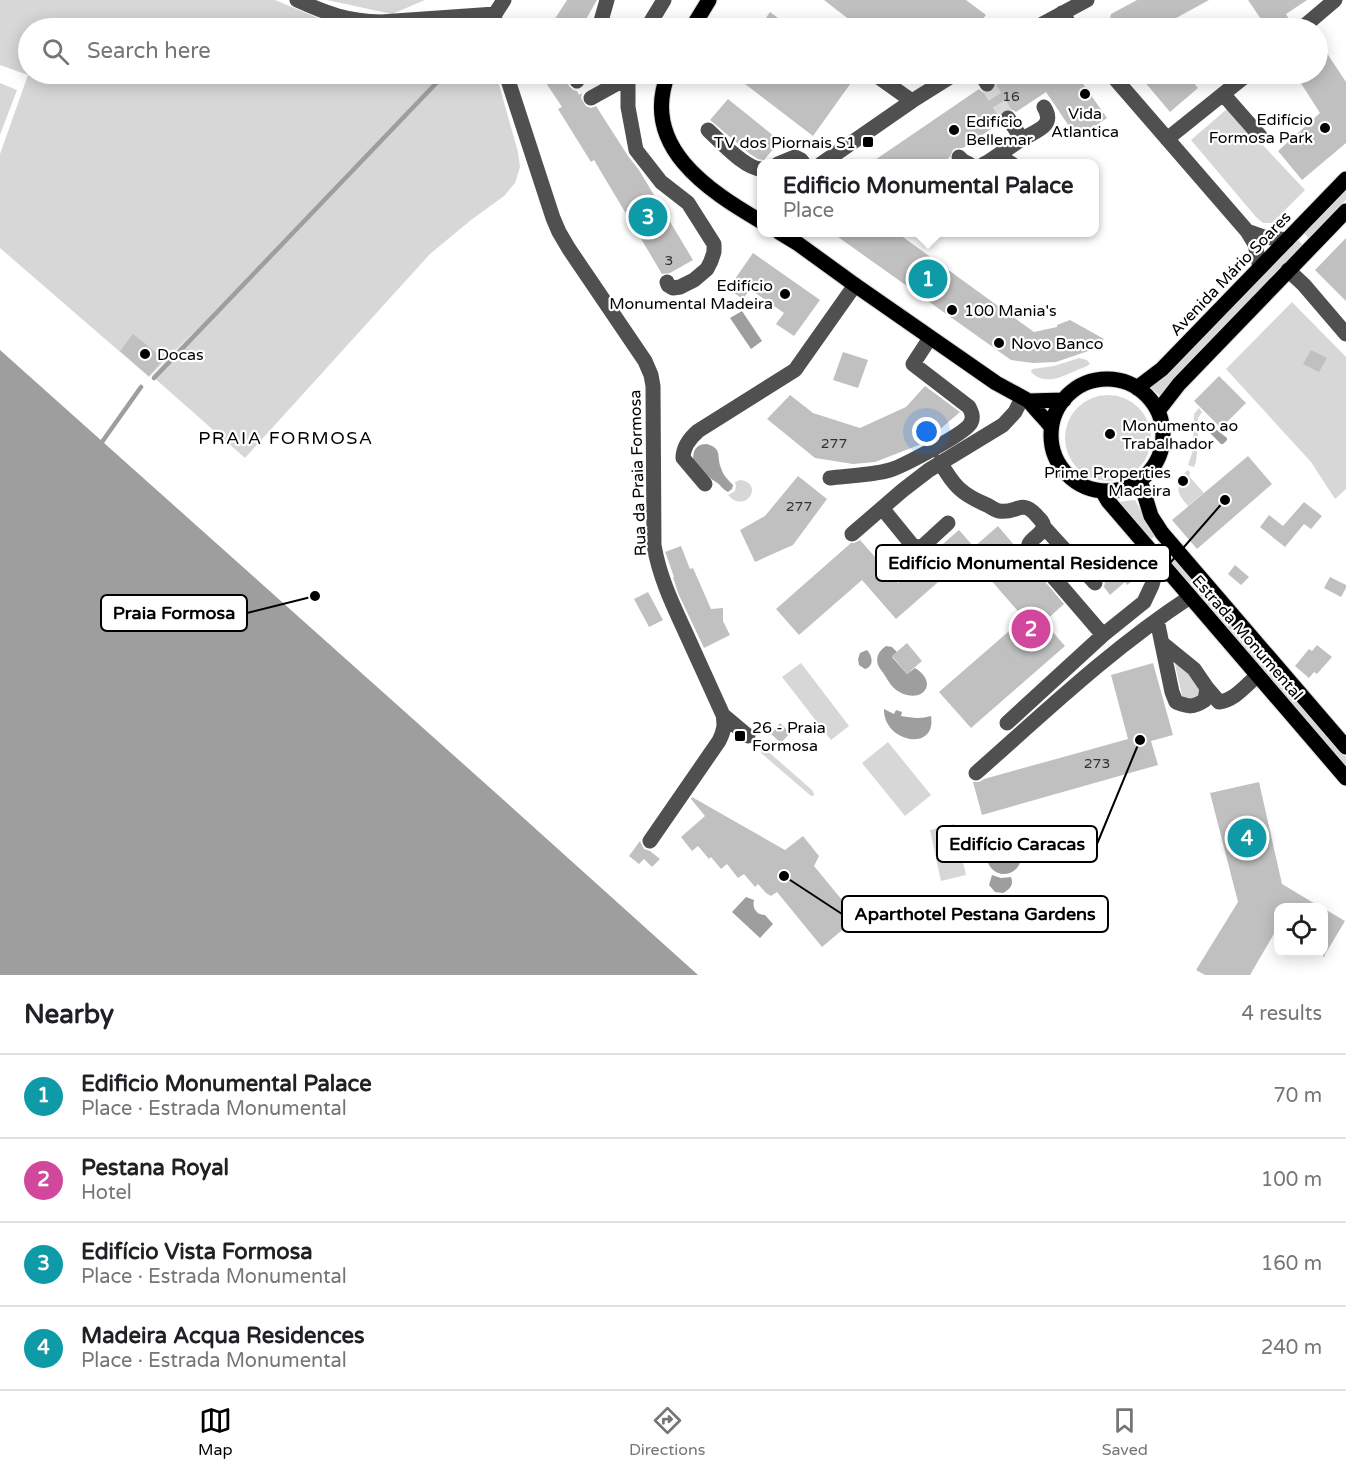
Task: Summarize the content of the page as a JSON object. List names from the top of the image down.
{
  "streets": {
    "main road": ["Avenida Mário Soares", "Estrada Monumental"],
    "street": ["Rua da Praia Formosa"]
  },
  "crossings": [
    ["Avenida Mário Soares", "Estrada Monumental"]
  ],
  "districts": ["PRAIA FORMOSA"],
  "places": {
    "other": [
      "Vida Atlantica",
      "Edifício Formosa Park",
      "Edifício Bellemar",
      "Edifício Monumental Madeira",
      "100 Mania's",
      "Novo Banco",
      "Docas",
      "Monumento ao Trabalhador",
      "Prime Properties Madeira",
      "Edifício Monumental Residence",
      "Praia Formosa",
      "Edifício Caracas",
      "Aparthotel Pestana Gardens"
    ],
    "transit": ["TV dos Piornais S1", "26 - Praia Formosa"]
  },
  "house_numbers": [
    "16",
    "3",
    "277",
    "277",
    "273"
  ],
  "page": {
    "search": "Search here",
    "popup": ["Edificio Monumental Palace", "Place"],
    "pins": [
      "3",
      "1",
      "2",
      "4"
    ],
    "heading": ["Nearby", "4 results"],
    "list": [
      {
        "mark": "1",
        "name": "Edificio Monumental Palace",
        "note": "Place · Estrada Monumental",
        "value": "70 m"
      },
      {
        "mark": "2",
        "name": "Pestana Royal",
        "note": "Hotel",
        "value": "100 m"
      },
      {
        "mark": "3",
        "name": "Edifício Vista Formosa",
        "note": "Place · Estrada Monumental",
        "value": "160 m"
      },
      {
        "mark": "4",
        "name": "Madeira Acqua Residences",
        "note": "Place · Estrada Monumental",
        "value": "240 m"
      }
    ],
    "nav": ["Map", "Directions", "Saved"]
  }
}
